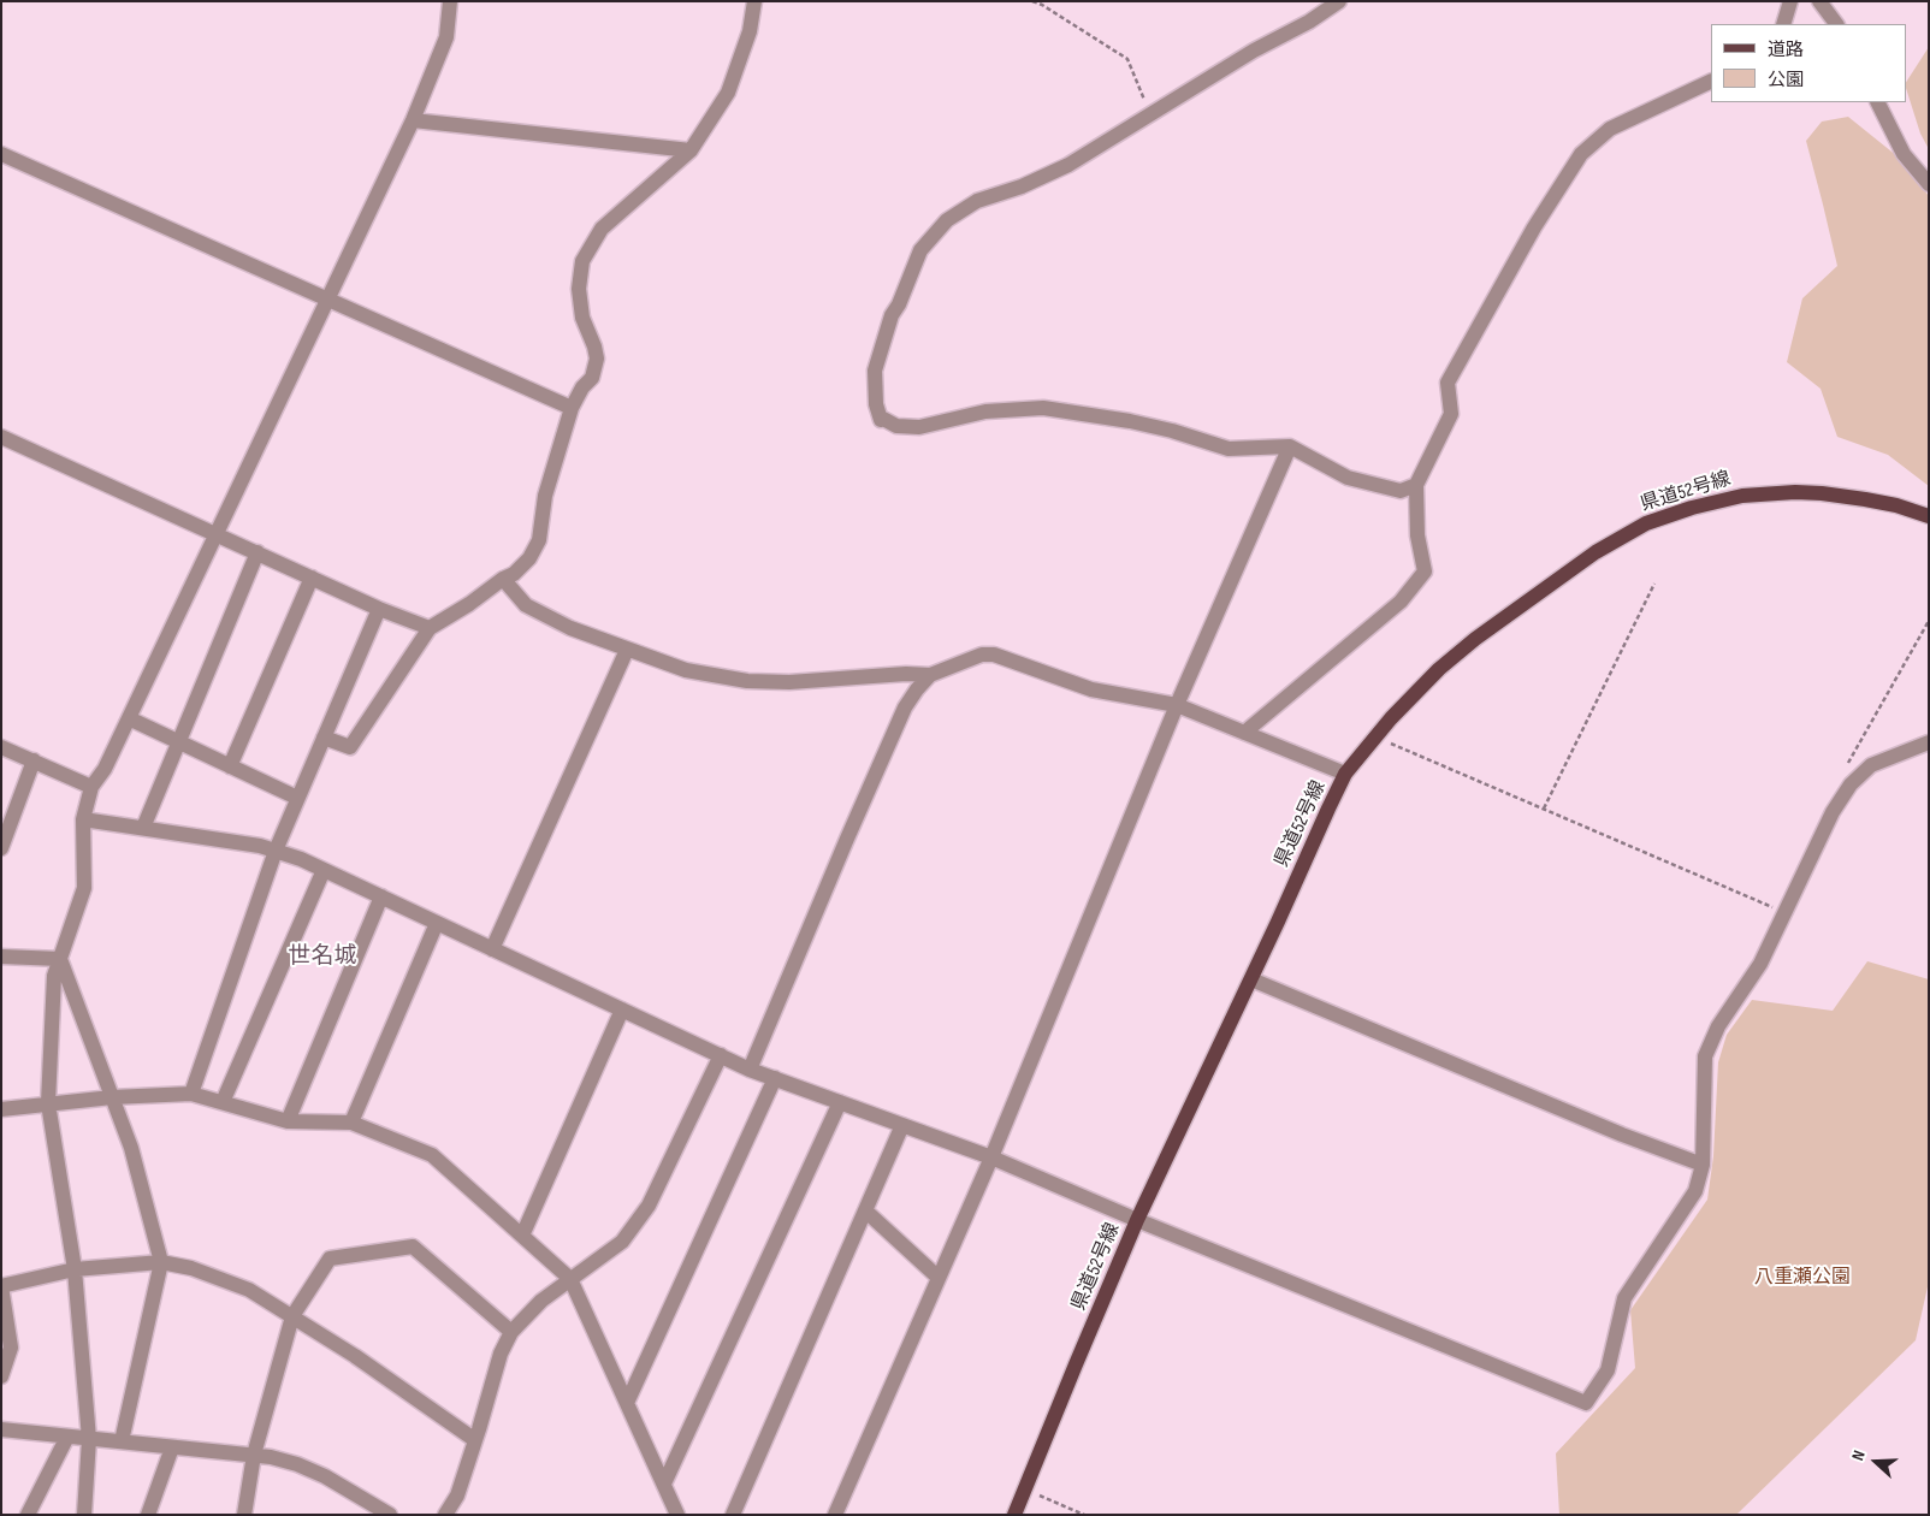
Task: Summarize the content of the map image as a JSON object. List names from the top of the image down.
{
  "streets": {
    "main road": ["県道52号線"]
  },
  "districts": ["世名城"],
  "parks": ["八重瀬公園"],
  "legend": ["道路", "公園"],
  "north": "left"
}
